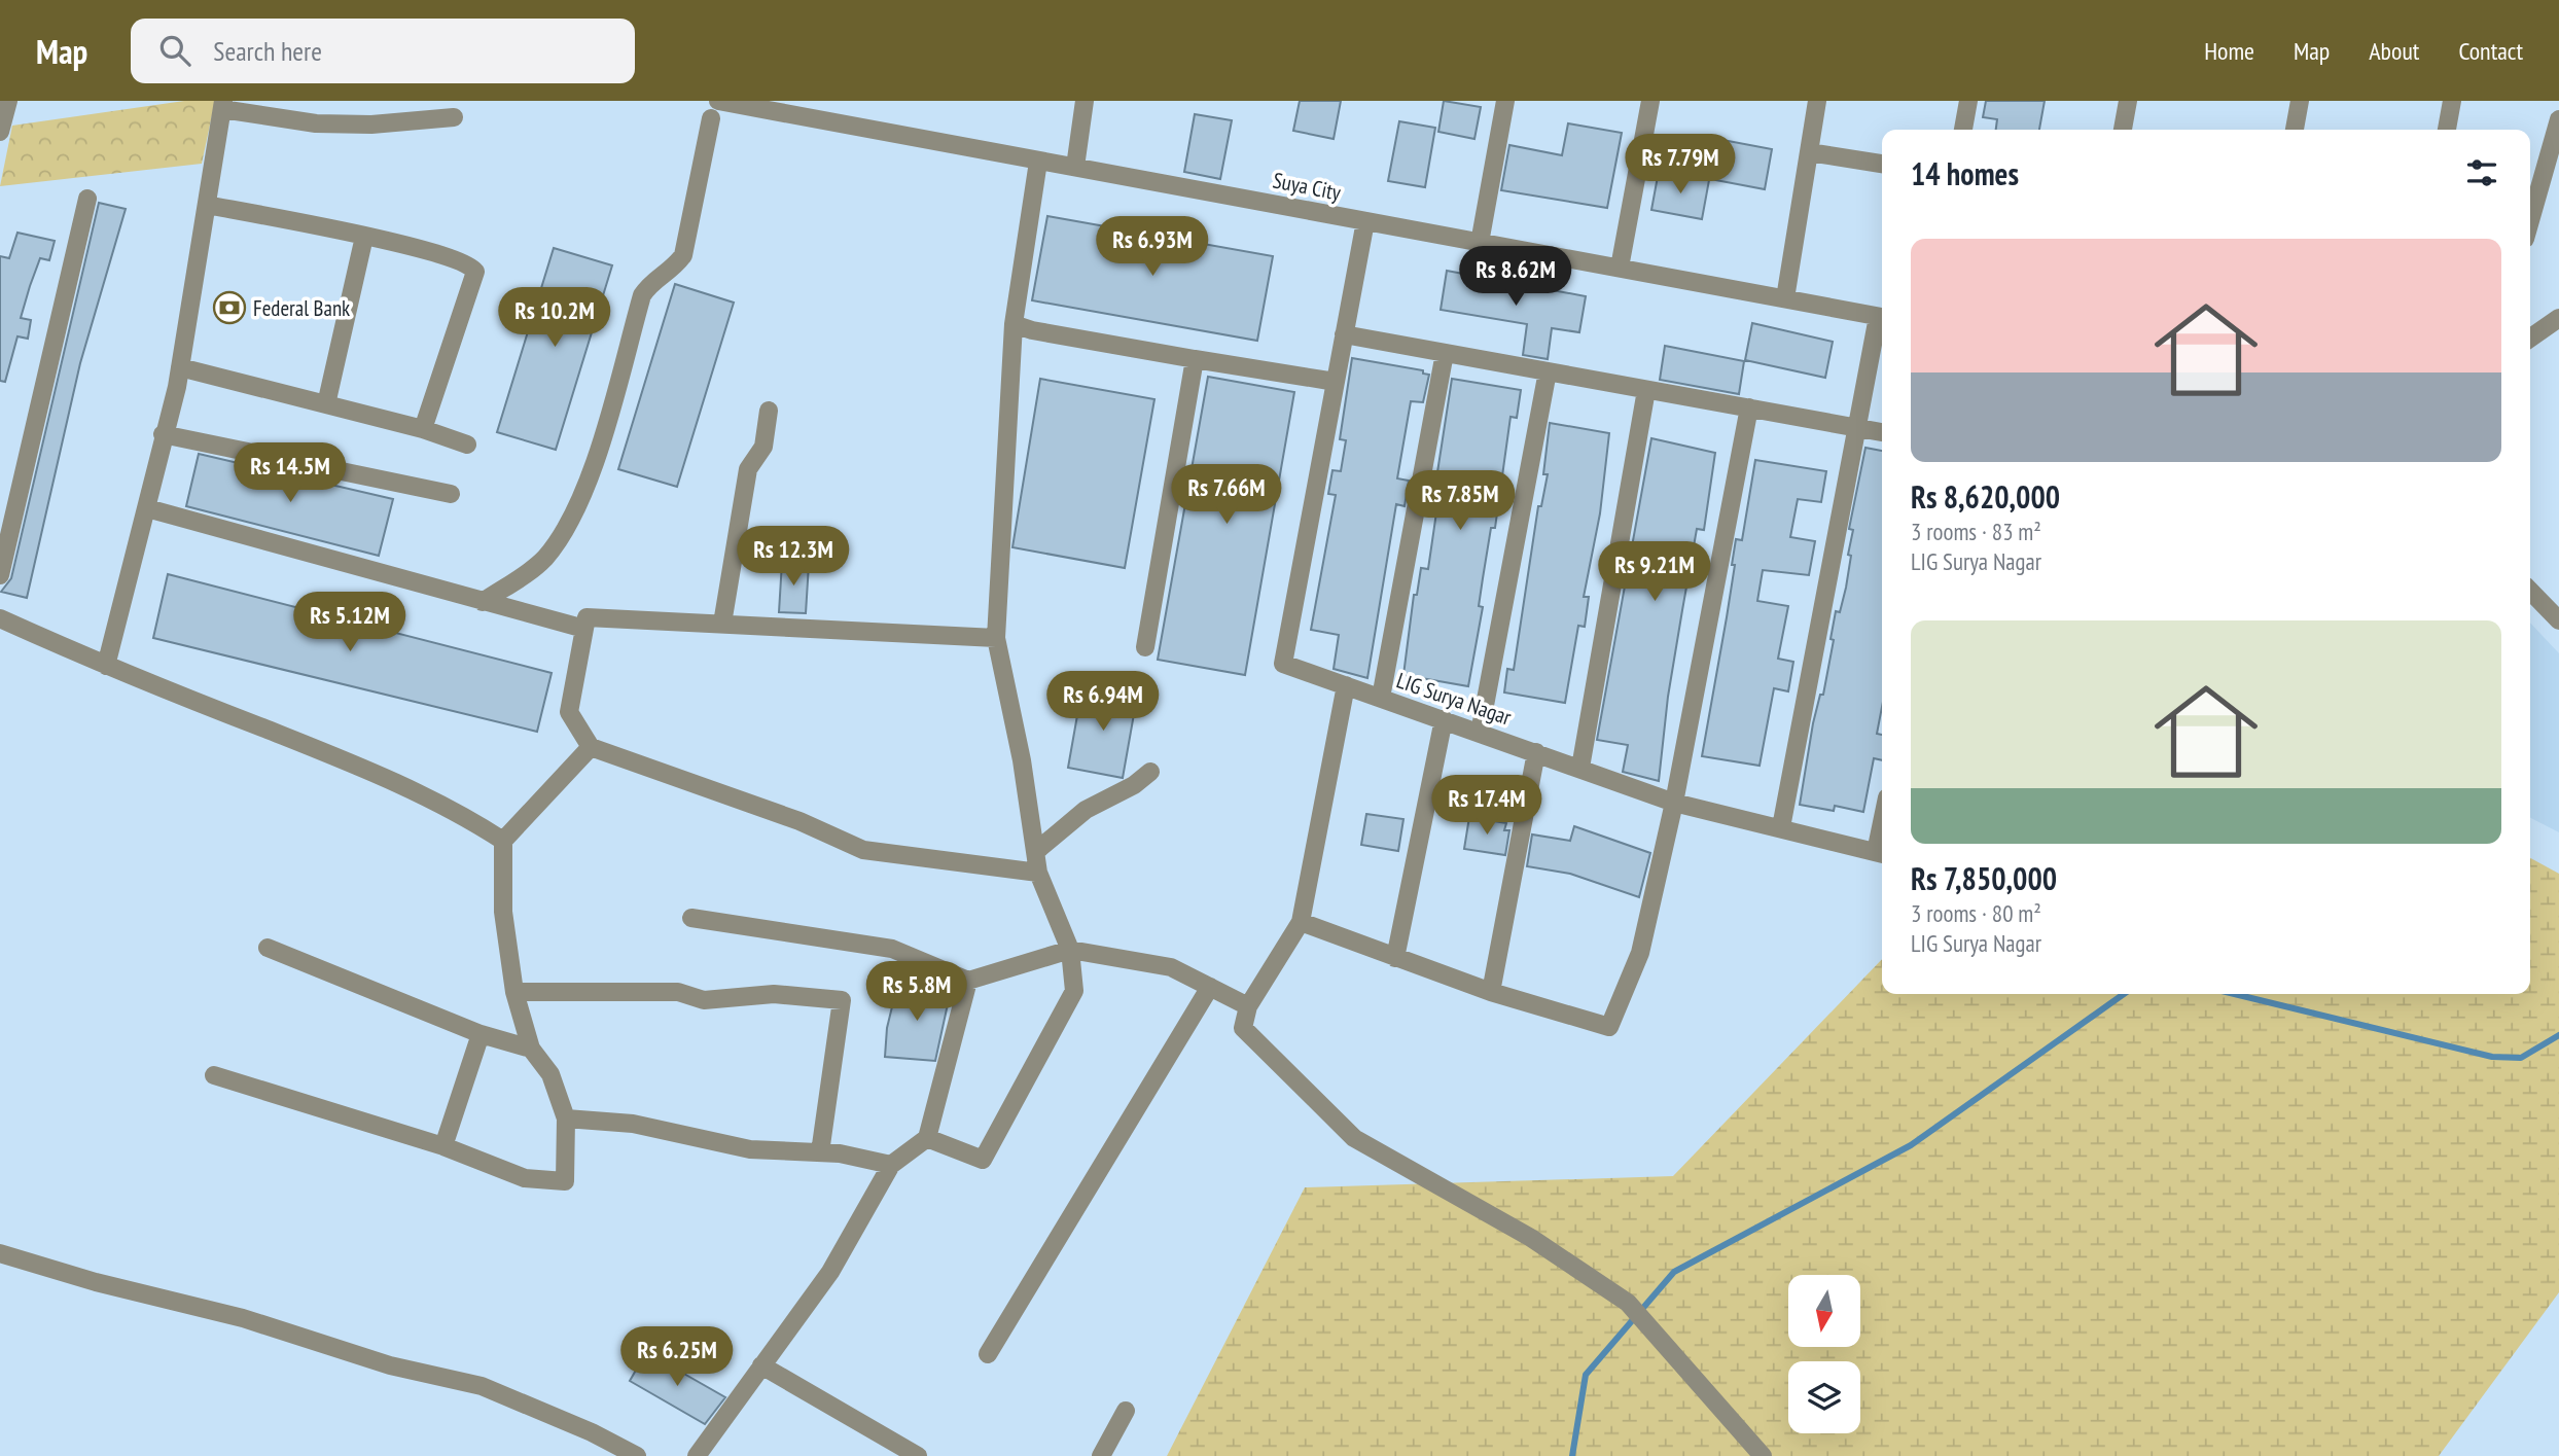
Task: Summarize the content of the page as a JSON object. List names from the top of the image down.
{
  "streets": {
    "street": ["Suya City", "LIG Surya Nagar"]
  },
  "crossings": [
    ["Suya City", "LIG Surya Nagar"]
  ],
  "places": {
    "bank": ["Federal Bank"]
  },
  "north": "bottom",
  "page": {
    "header": "Map",
    "search": "Search here",
    "nav": [
      "Home",
      "Map",
      "About",
      "Contact"
    ],
    "heading": "14 homes",
    "price": [
      "Rs 7.79M",
      "Rs 6.93M",
      "Rs 8.62M",
      "Rs 10.2M",
      "Rs 14.5M",
      "Rs 7.66M",
      "Rs 7.85M",
      "Rs 12.3M",
      "Rs 9.21M",
      "Rs 5.12M",
      "Rs 6.94M",
      "Rs 17.4M",
      "Rs 5.8M",
      "Rs 6.25M"
    ],
    "list": [
      {
        "name": "Rs 8,620,000",
        "note": "3 rooms · 83 m² · LIG Surya Nagar"
      },
      {
        "name": "Rs 7,850,000",
        "note": "3 rooms · 80 m² · LIG Surya Nagar"
      }
    ]
  }
}
